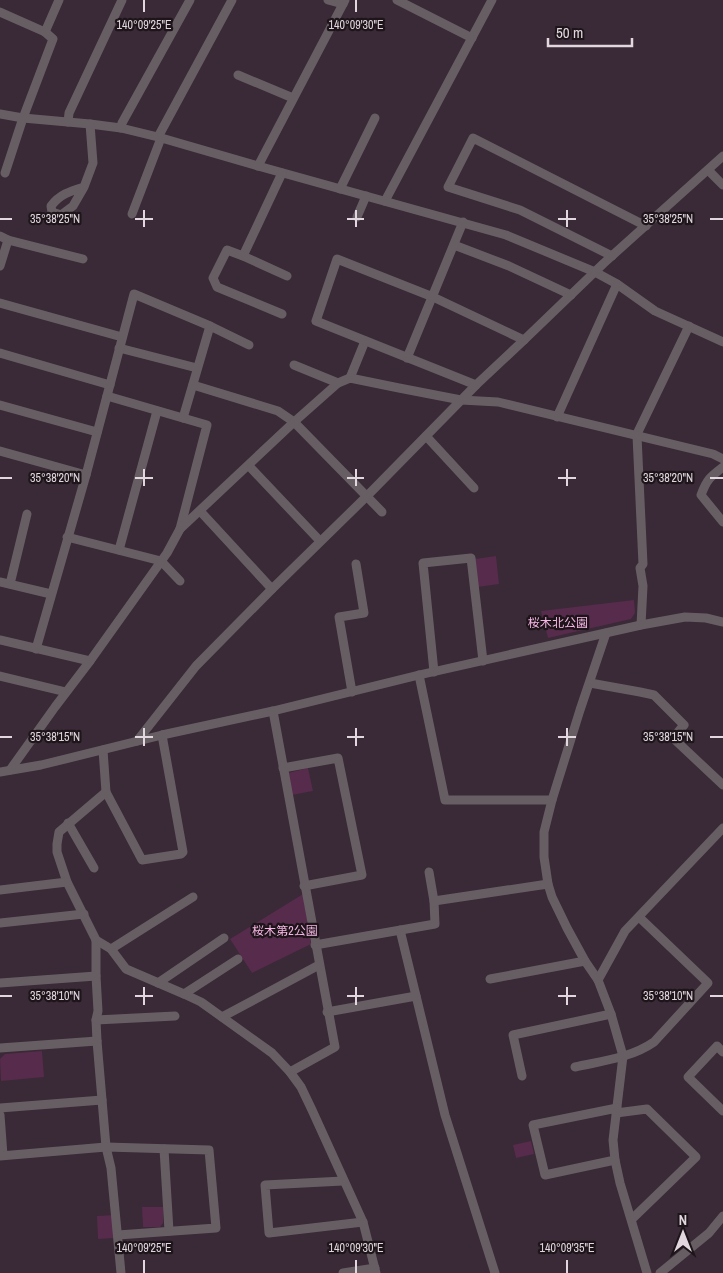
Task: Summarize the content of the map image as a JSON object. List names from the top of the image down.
{
  "parks": ["桜木北公園", "桜木第2公園"],
  "scale_bar": "50 m",
  "north": "top",
  "coordinates": [
    "140°09'25\"E",
    "140°09'30\"E",
    "35°38'25\"N",
    "35°38'20\"N",
    "35°38'15\"N",
    "35°38'10\"N",
    "140°09'35\"E"
  ]
}
